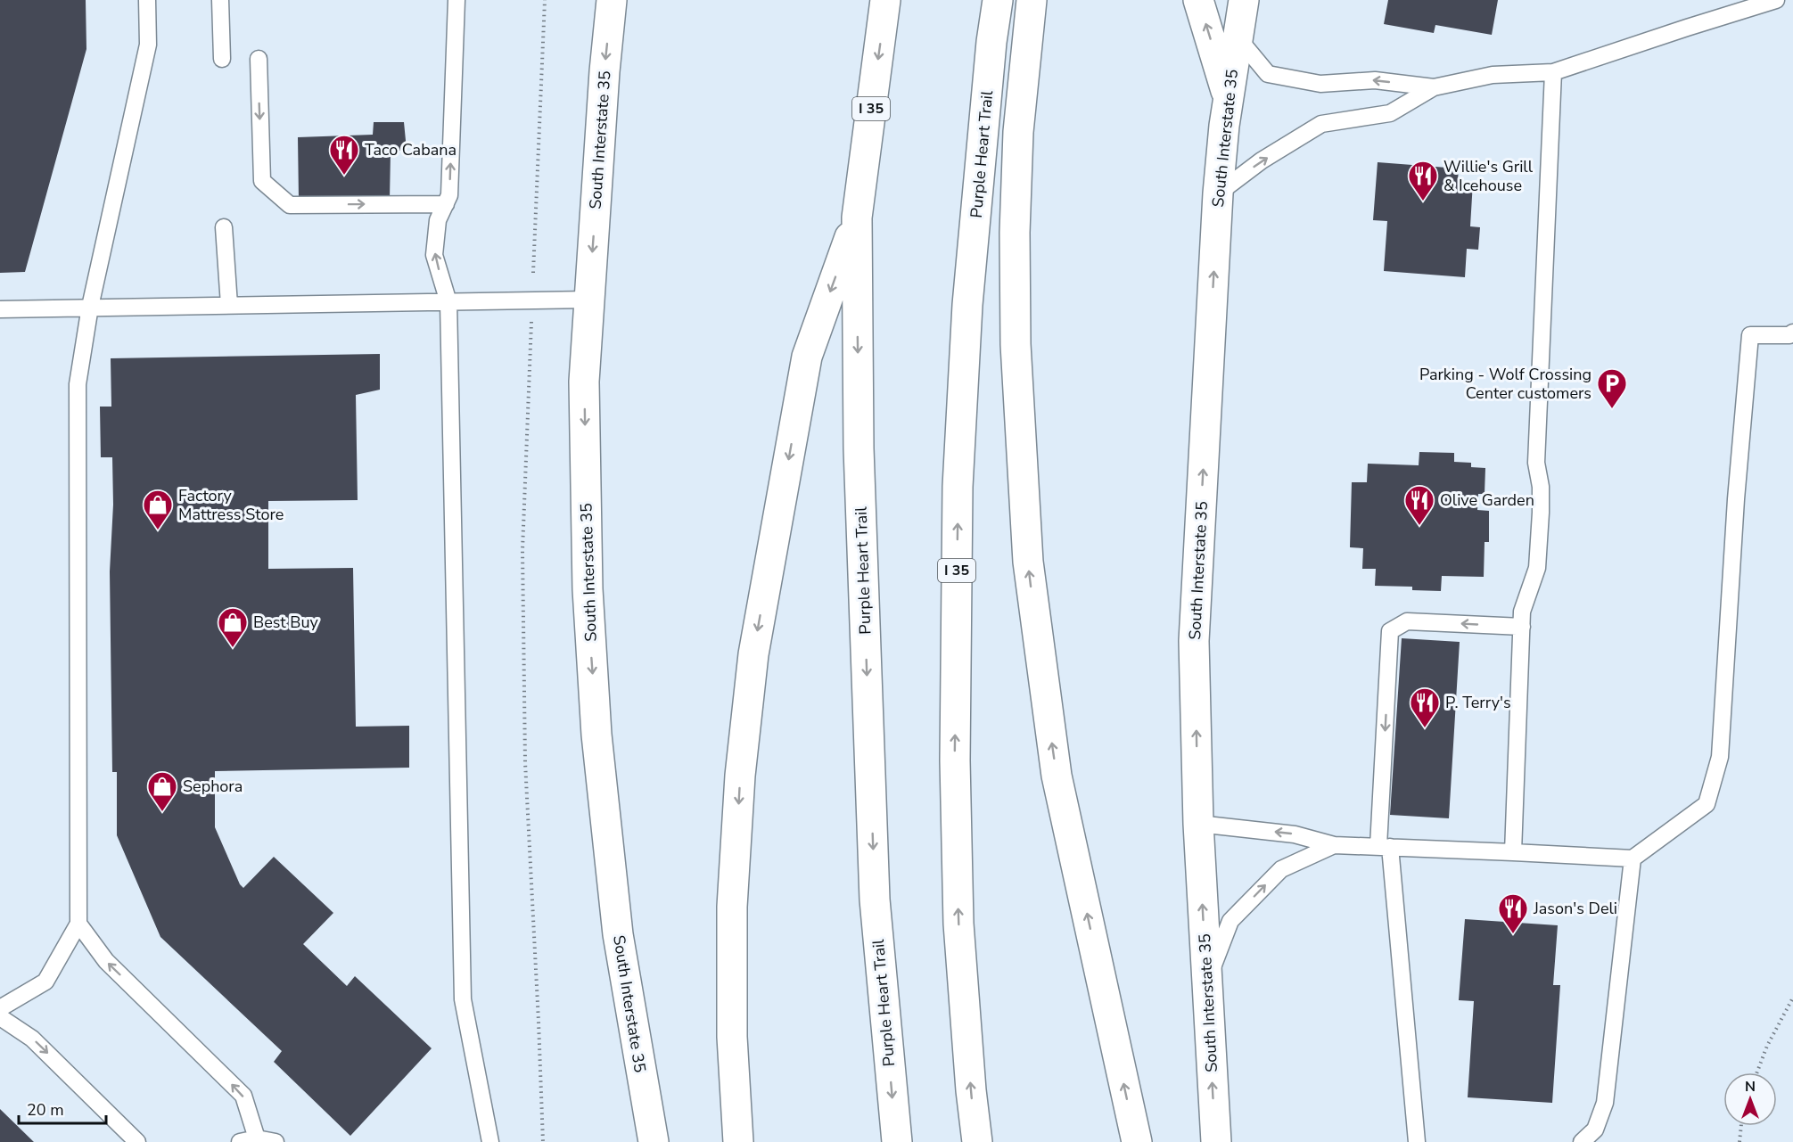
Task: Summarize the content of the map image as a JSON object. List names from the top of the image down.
{
  "streets": {
    "main road": ["I 35", "South Interstate 35", "Purple Heart Trail"]
  },
  "places": {
    "restaurant": [
      "Taco Cabana",
      "Willie's Grill & Icehouse",
      "Olive Garden",
      "P. Terry's",
      "Jason's Deli"
    ],
    "parking": ["Parking - Wolf Crossing Center customers"],
    "shop": ["Factory Mattress Store", "Best Buy", "Sephora"]
  },
  "scale_bar": "20 m",
  "north": "top"
}
